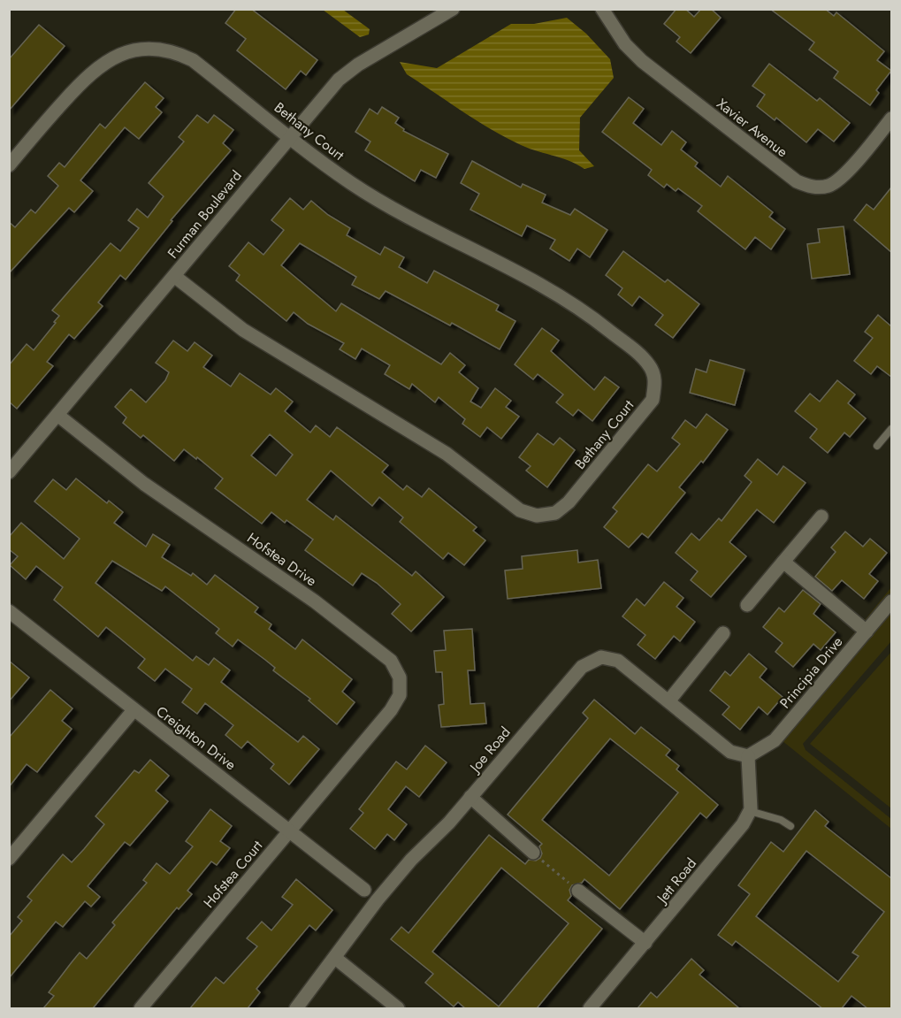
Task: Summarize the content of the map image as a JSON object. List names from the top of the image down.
{
  "streets": {
    "street": [
      "Xavier Avenue",
      "Bethany Court",
      "Furman Boulevard",
      "Hofstea Drive",
      "Principia Drive",
      "Creighton Drive",
      "Joe Road",
      "Hofstea Court",
      "Jett Road"
    ]
  },
  "crossings": [
    ["Bethany Court", "Furman Boulevard"],
    ["Furman Boulevard", "Hofstea Drive"],
    ["Hofstea Drive", "Hofstea Court"],
    ["Principia Drive", "Joe Road"],
    ["Creighton Drive", "Hofstea Court"]
  ]
}
